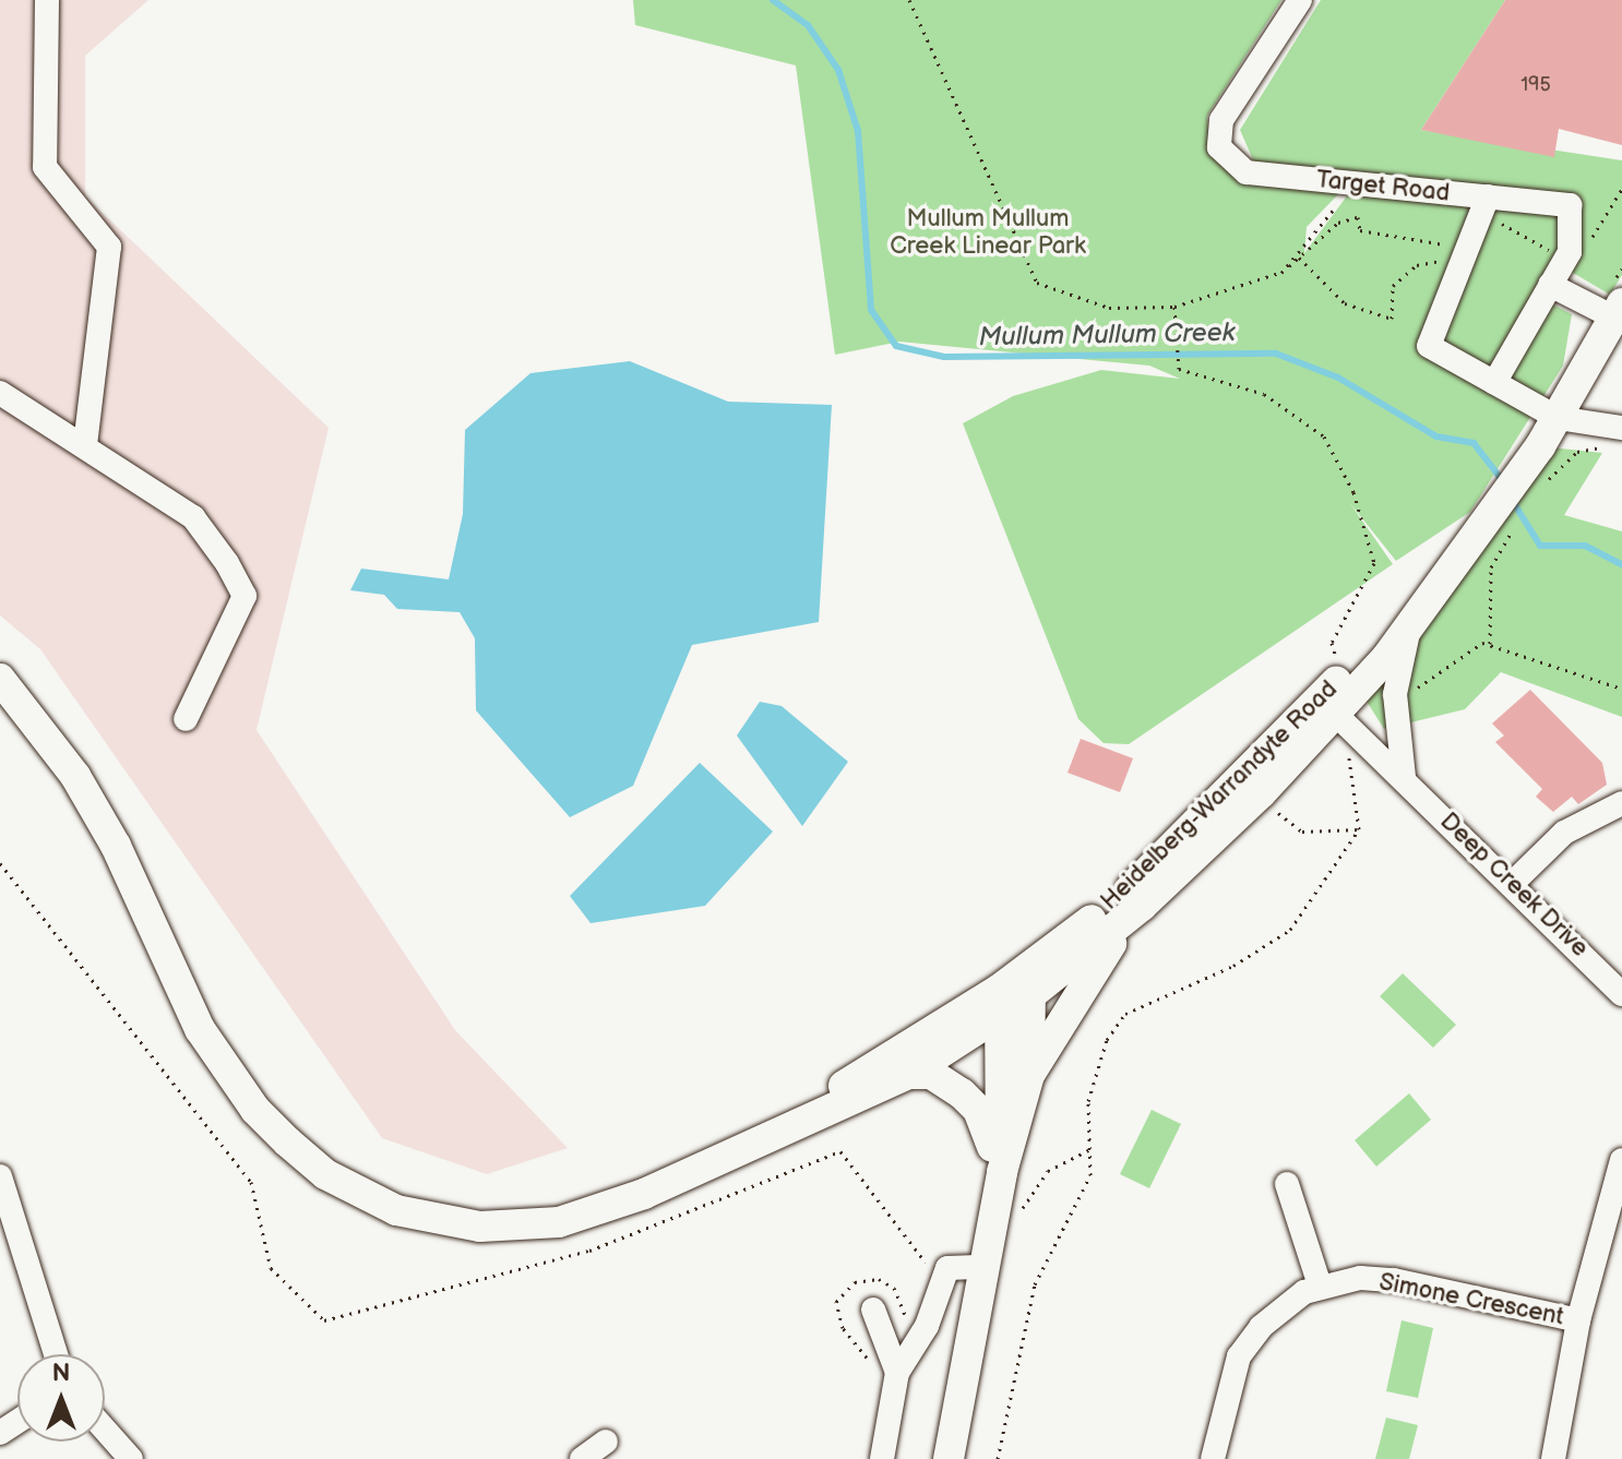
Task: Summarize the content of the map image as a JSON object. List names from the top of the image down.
{
  "streets": {
    "main road": ["Heidelberg-Warrandyte Road"],
    "street": ["Target Road", "Deep Creek Drive", "Simone Crescent"]
  },
  "crossings": [
    ["Heidelberg-Warrandyte Road", "Deep Creek Drive"]
  ],
  "water": ["Mullum Mullum Creek"],
  "parks": ["Mullum Mullum Creek Linear Park"],
  "house_numbers": ["195"],
  "north": "top"
}
